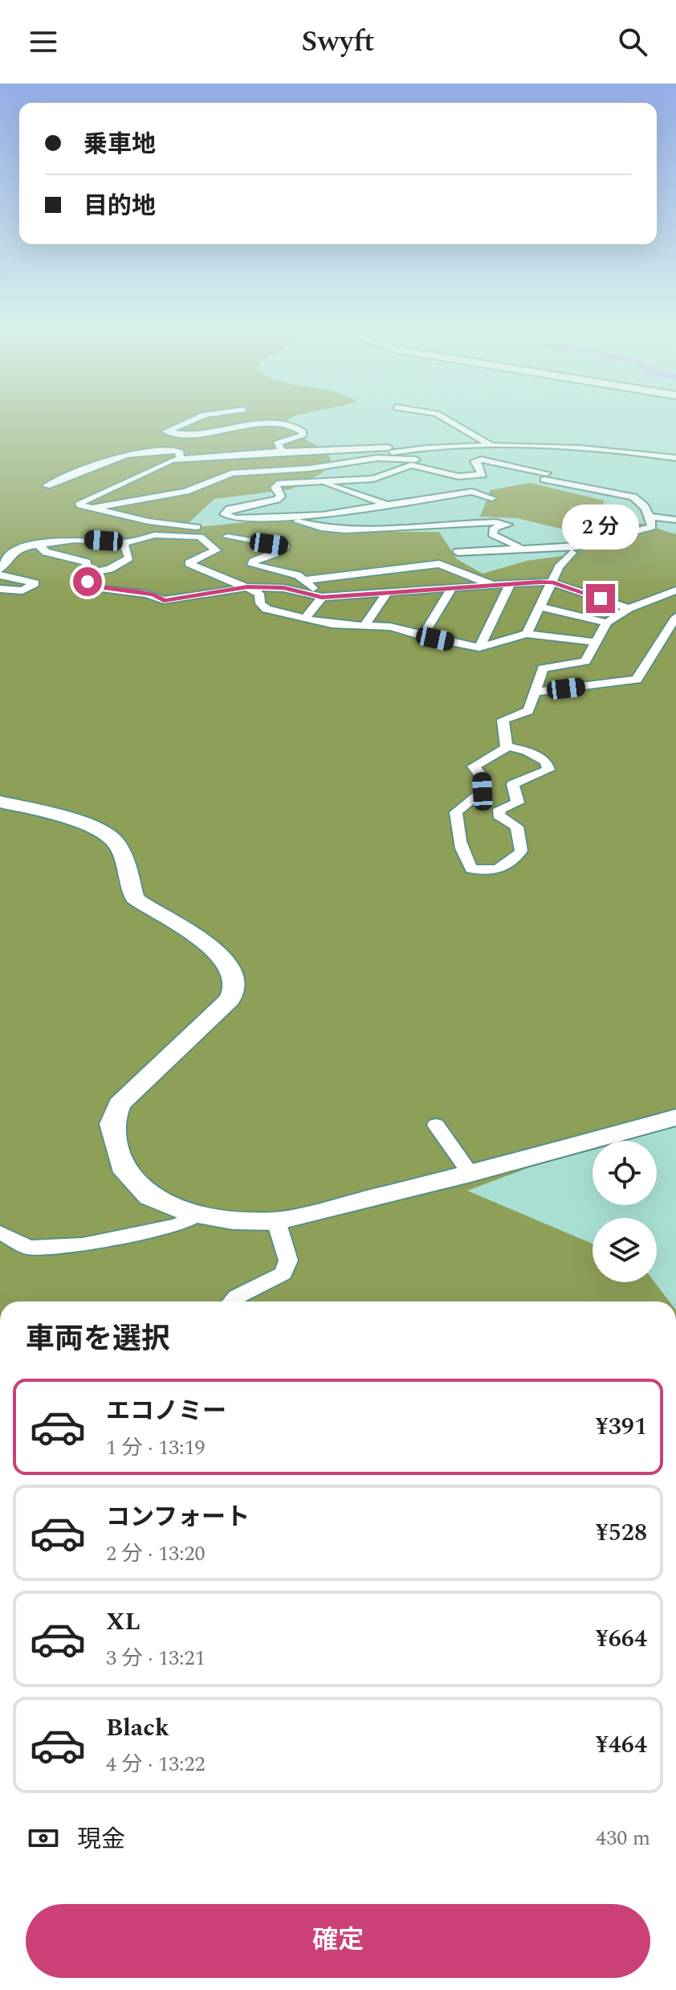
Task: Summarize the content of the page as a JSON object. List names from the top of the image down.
{
  "page": {
    "header": "Swyft",
    "banner": ["乗車地", "目的地"],
    "bubble": "2 分",
    "heading": "車両を選択",
    "list": [
      {
        "name": "エコノミー",
        "note": "1 分 · 13:19",
        "value": "¥391"
      },
      {
        "name": "コンフォート",
        "note": "2 分 · 13:20",
        "value": "¥528"
      },
      {
        "name": "XL",
        "note": "3 分 · 13:21",
        "value": "¥664"
      },
      {
        "name": "Black",
        "note": "4 分 · 13:22",
        "value": "¥464"
      }
    ],
    "pay": ["現金", "430 m"],
    "buttons": "確定"
  }
}
